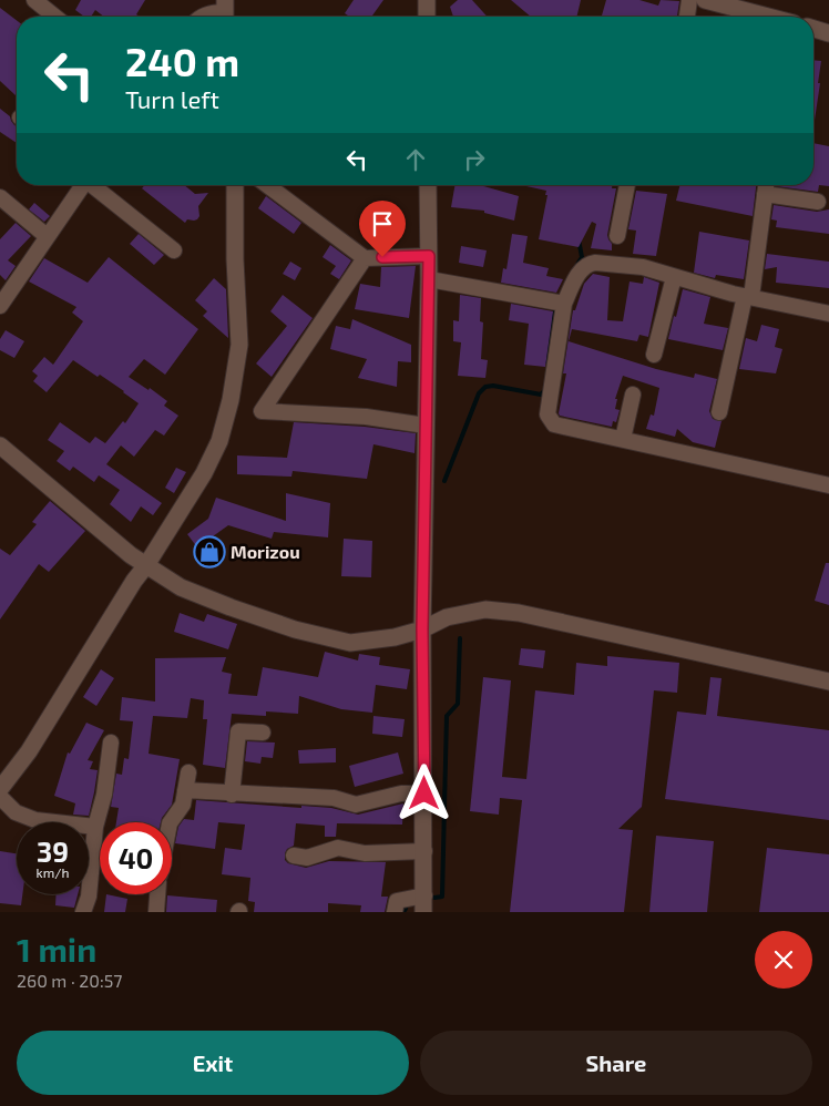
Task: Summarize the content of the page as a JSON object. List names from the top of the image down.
{
  "places": {
    "shop": ["Morizou"]
  },
  "page": {
    "turn": ["240 m", "Turn left"],
    "speed": "39 km/h",
    "limit": "40",
    "heading": ["1 min", "260 m · 20:57"],
    "buttons": ["Exit", "Share"]
  }
}
